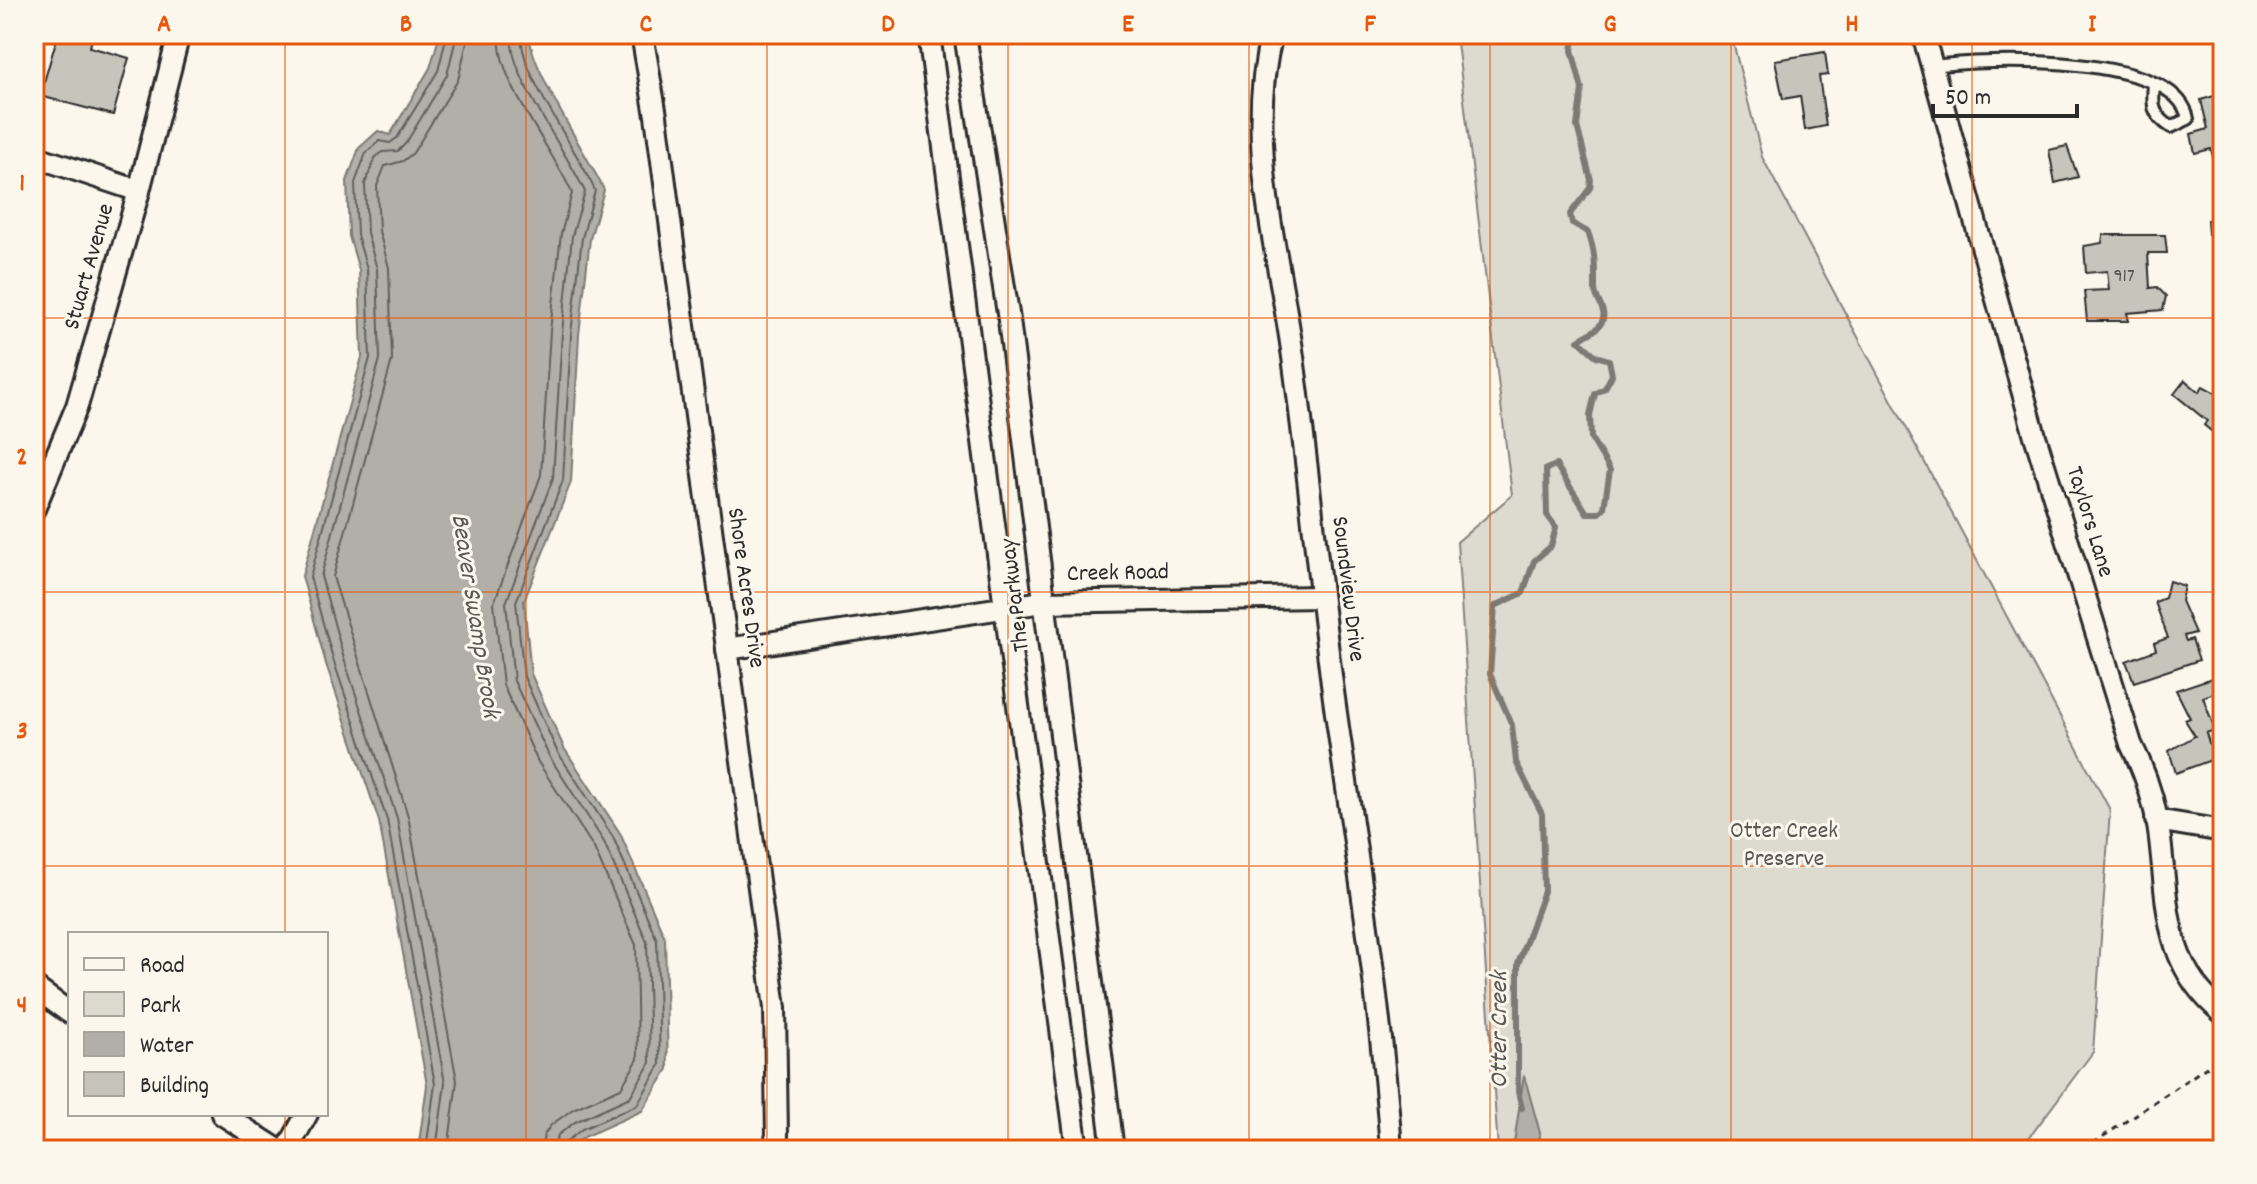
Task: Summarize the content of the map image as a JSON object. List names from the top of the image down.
{
  "streets": {
    "street": [
      "Stuart Avenue",
      "Taylors Lane",
      "Creek Road",
      "Shore Acres Drive",
      "Soundview Drive",
      "The Parkway"
    ]
  },
  "crossings": [
    ["Creek Road", "Shore Acres Drive"],
    ["Creek Road", "Soundview Drive"],
    ["Creek Road", "The Parkway"]
  ],
  "water": ["Beaver Swamp Brook", "Otter Creek"],
  "parks": ["Otter Creek Preserve"],
  "house_numbers": ["917"],
  "legend": [
    "Road",
    "Park",
    "Water",
    "Building"
  ],
  "scale_bar": "50 m",
  "grid": {
    "columns": [
      "A",
      "B",
      "C",
      "D",
      "E",
      "F",
      "G",
      "H",
      "I"
    ],
    "rows": [
      "1",
      "2",
      "3",
      "4"
    ]
  }
}
